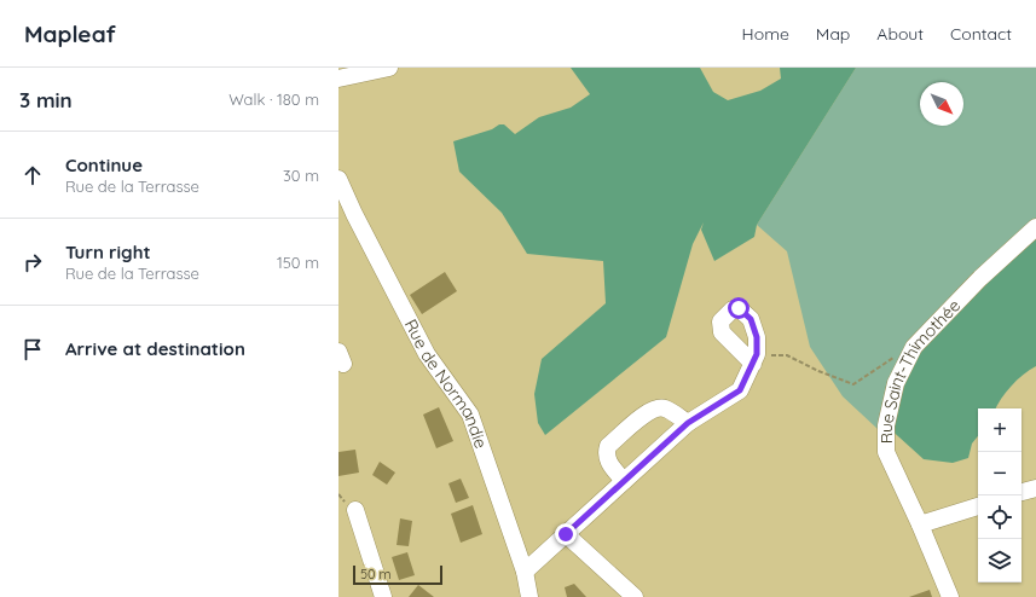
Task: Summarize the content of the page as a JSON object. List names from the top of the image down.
{
  "streets": {
    "street": ["Rue Saint-Thimothée", "Rue de Normandie"]
  },
  "scale_bar": "50 m",
  "north": "bottom right",
  "page": {
    "header": "Mapleaf",
    "nav": [
      "Home",
      "Map",
      "About",
      "Contact"
    ],
    "heading": ["3 min", "Walk · 180 m"],
    "list": [
      ["Continue", "Rue de la Terrasse", "30 m"],
      ["Turn right", "Rue de la Terrasse", "150 m"],
      "Arrive at destination"
    ],
    "map_buttons": ["+", "−"],
    "scale": "50 m"
  }
}
